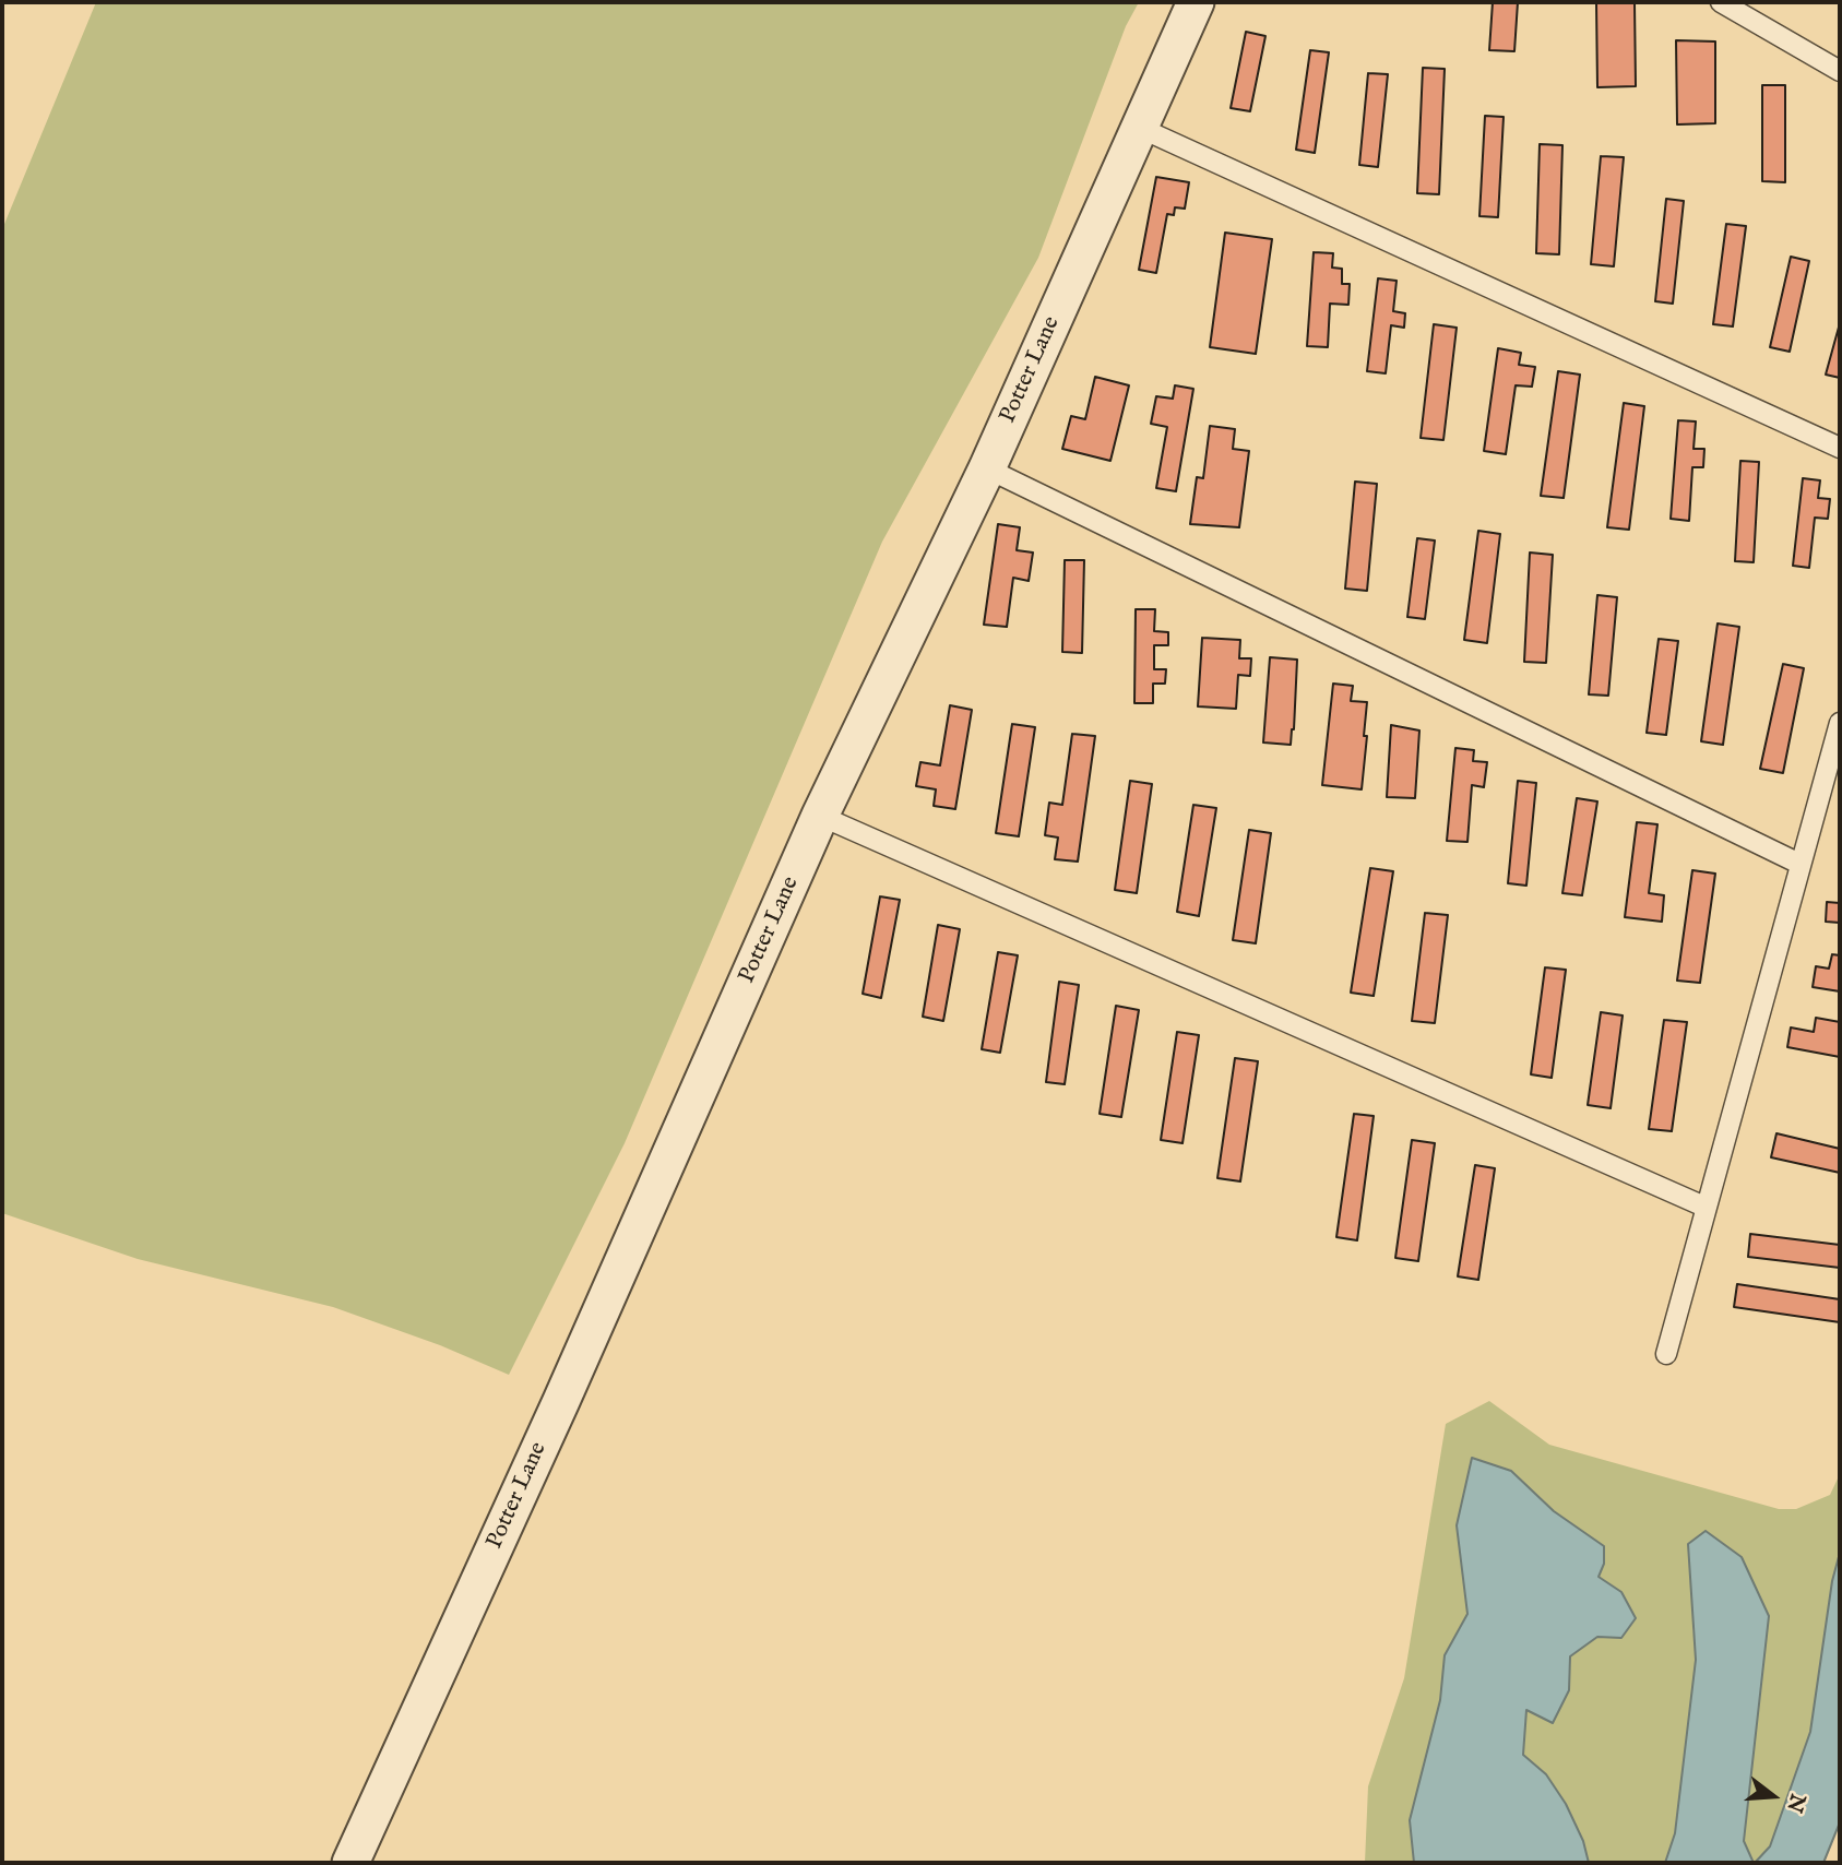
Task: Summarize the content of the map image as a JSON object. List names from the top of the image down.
{
  "streets": {
    "street": ["Potter Lane"]
  },
  "north": "right"
}
